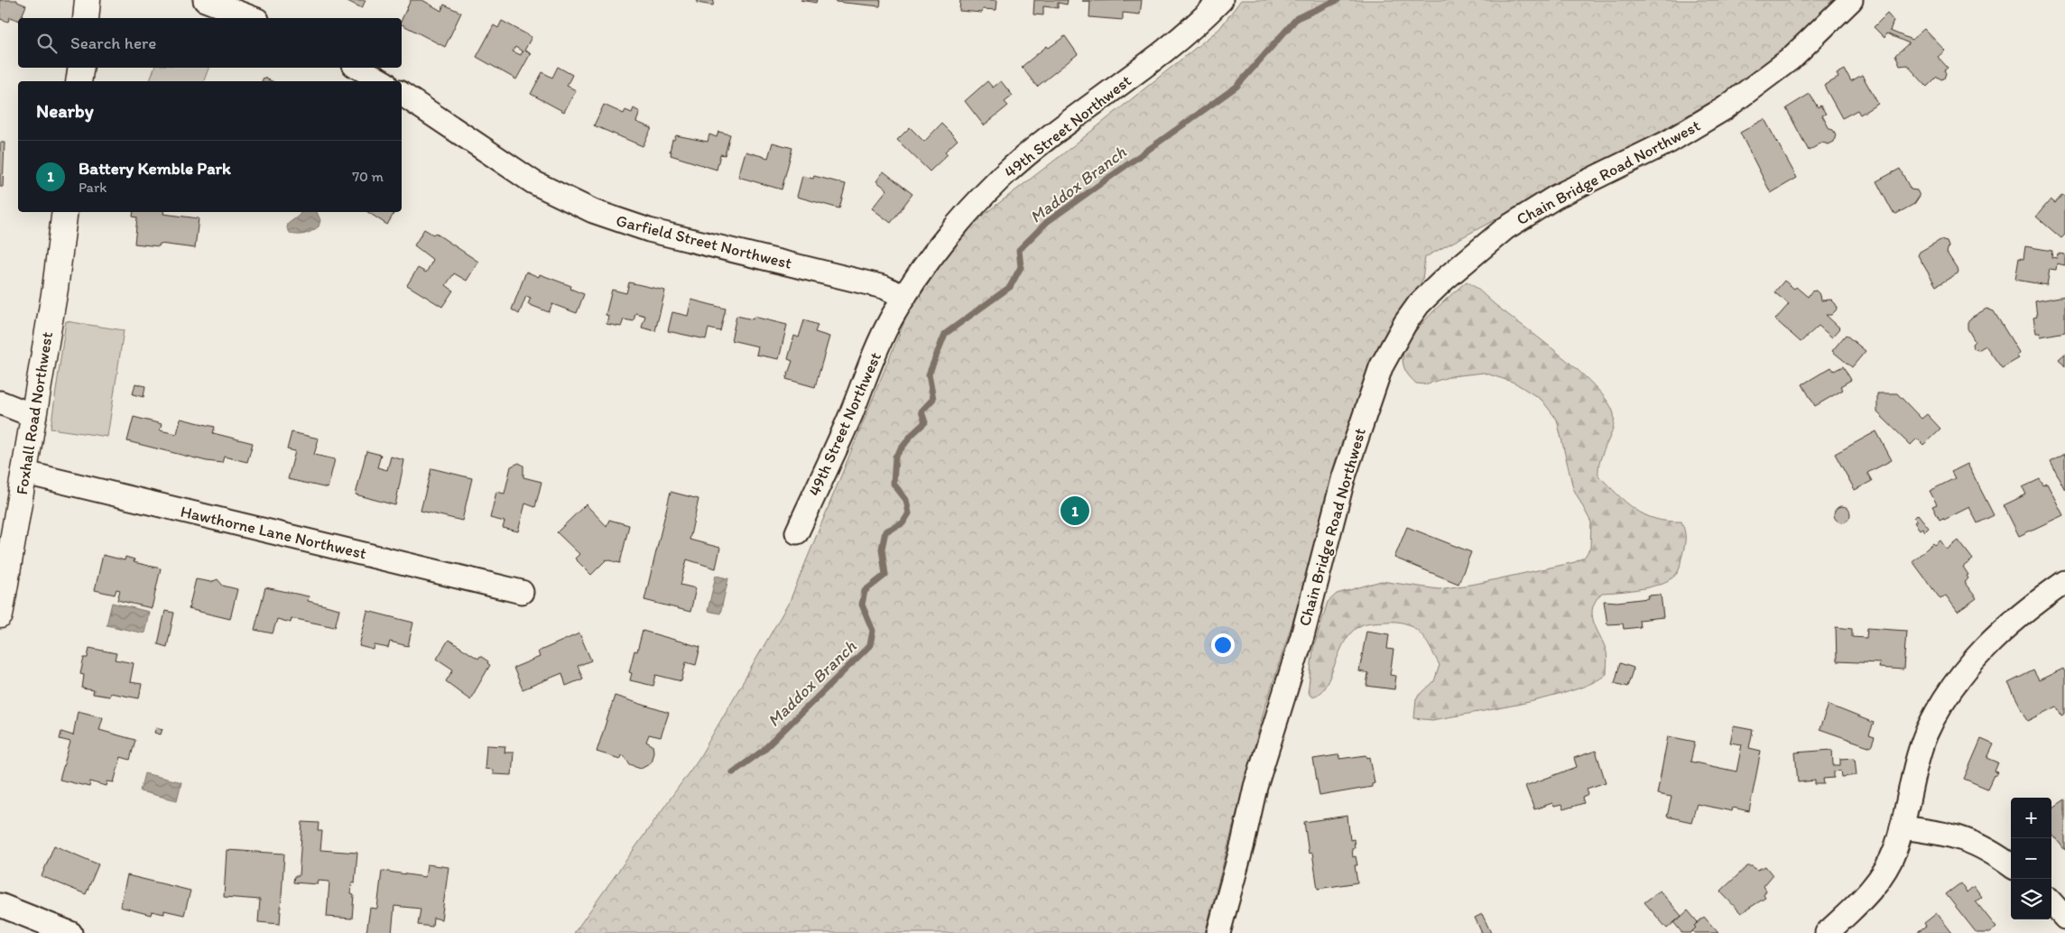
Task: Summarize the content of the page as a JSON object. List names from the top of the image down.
{
  "streets": {
    "main road": ["Foxhall Road Northwest"],
    "street": [
      "49th Street Northwest",
      "Chain Bridge Road Northwest",
      "Garfield Street Northwest",
      "Hawthorne Lane Northwest"
    ]
  },
  "crossings": [
    ["49th Street Northwest", "Garfield Street Northwest"],
    ["Foxhall Road Northwest", "Hawthorne Lane Northwest"]
  ],
  "water": ["Maddox Branch"],
  "page": {
    "search": "Search here",
    "heading": "Nearby",
    "list": [
      {
        "mark": "1",
        "name": "Battery Kemble Park",
        "note": "Park",
        "value": "70 m"
      }
    ],
    "pins": "1",
    "map_buttons": ["+", "−"]
  }
}
